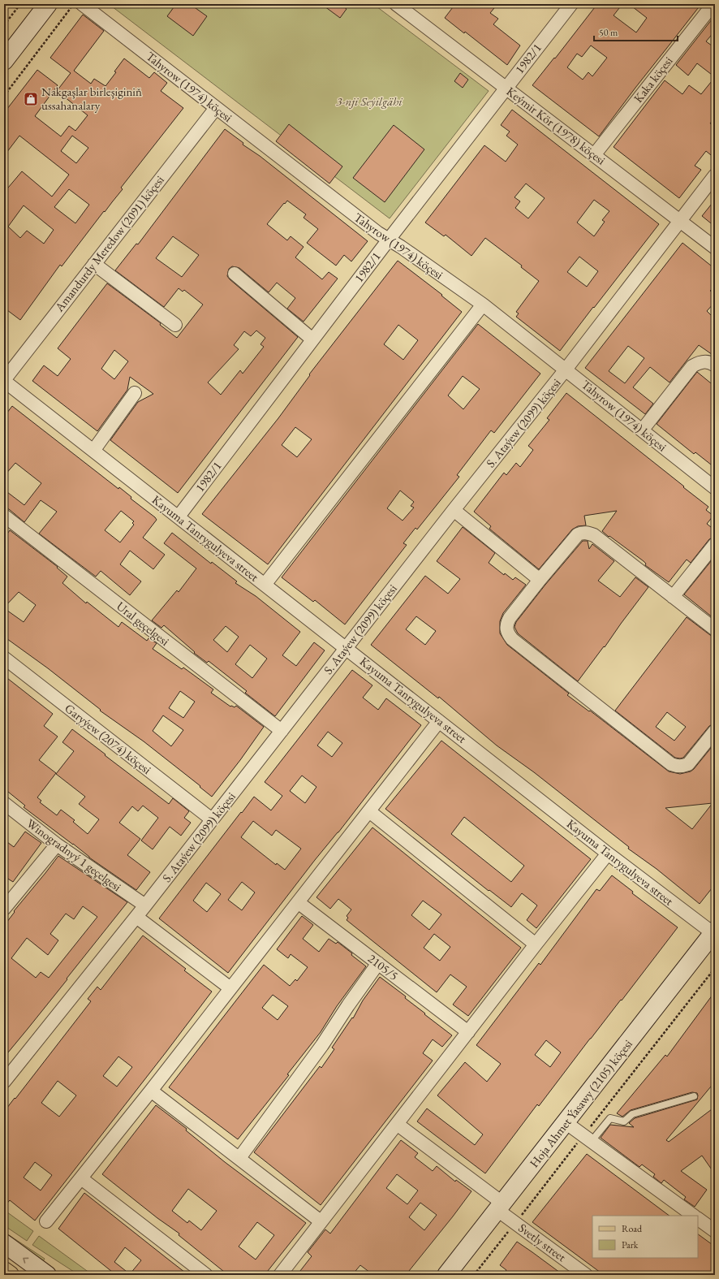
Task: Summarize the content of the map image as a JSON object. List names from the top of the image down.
{
  "streets": {
    "street": [
      "1982/1",
      "Kaka köçesi",
      "Tahyrow (1974) köçesi",
      "Keýmir Kör (1978) köçesi",
      "Amandurdy Meredow (2091) köçesi",
      "S. Ataýew (2099) köçesi",
      "Kayuma Tanrygulyeva street",
      "Ural geçelgesi",
      "Garyýew (2074) köçesi",
      "Winogradnyý 1 geçelgesi",
      "2105/5",
      "Hoja Ahmet Ýasawy (2105) köçesi",
      "Svetly street"
    ]
  },
  "crossings": [
    ["1982/1", "Tahyrow (1974) köçesi"],
    ["1982/1", "Keýmir Kör (1978) köçesi"],
    ["1982/1", "Kayuma Tanrygulyeva street"],
    ["Kaka köçesi", "Keýmir Kör (1978) köçesi"],
    ["Tahyrow (1974) köçesi", "Amandurdy Meredow (2091) köçesi"],
    ["Tahyrow (1974) köçesi", "S. Ataýew (2099) köçesi"],
    ["Keýmir Kör (1978) köçesi", "S. Ataýew (2099) köçesi"],
    ["Amandurdy Meredow (2091) köçesi", "Kayuma Tanrygulyeva street"],
    ["S. Ataýew (2099) köçesi", "Kayuma Tanrygulyeva street"],
    ["S. Ataýew (2099) köçesi", "Ural geçelgesi"],
    ["S. Ataýew (2099) köçesi", "Garyýew (2074) köçesi"],
    ["S. Ataýew (2099) köçesi", "Winogradnyý 1 geçelgesi"],
    ["Kayuma Tanrygulyeva street", "Hoja Ahmet Ýasawy (2105) köçesi"],
    ["Hoja Ahmet Ýasawy (2105) köçesi", "Svetly street"]
  ],
  "parks": ["3-nji Seýilgähi"],
  "places": {
    "shop": ["Nakgaşlar birleşiginiň ussahanalary"]
  },
  "legend": ["Road", "Park"],
  "scale_bar": "50 m"
}
